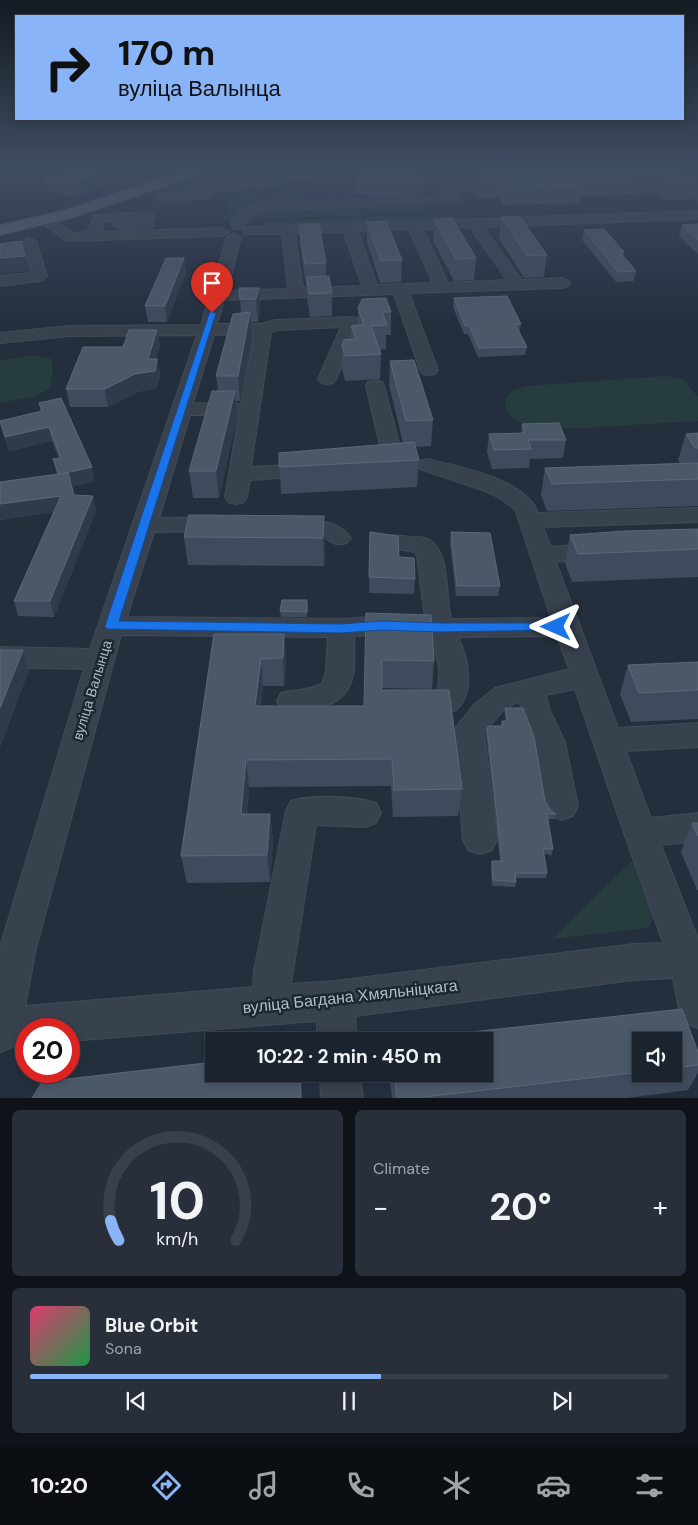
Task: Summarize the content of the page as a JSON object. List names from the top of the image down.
{
  "streets": {
    "street": ["вуліца Валынца", "вуліца Багдана Хмяльніцкага"]
  },
  "crossings": [
    ["вуліца Валынца", "вуліца Багдана Хмяльніцкага"]
  ],
  "page": {
    "turn": ["170 m", "вуліца Валынца"],
    "limit": "20",
    "trip": "10:22 · 2 min · 450 m",
    "tile": "Climate",
    "heat": ["−", "20°", "+"],
    "song": ["Blue Orbit", "Sona"],
    "tabs": "10:20",
    "gauge": ["10", "km/h"]
  }
}
